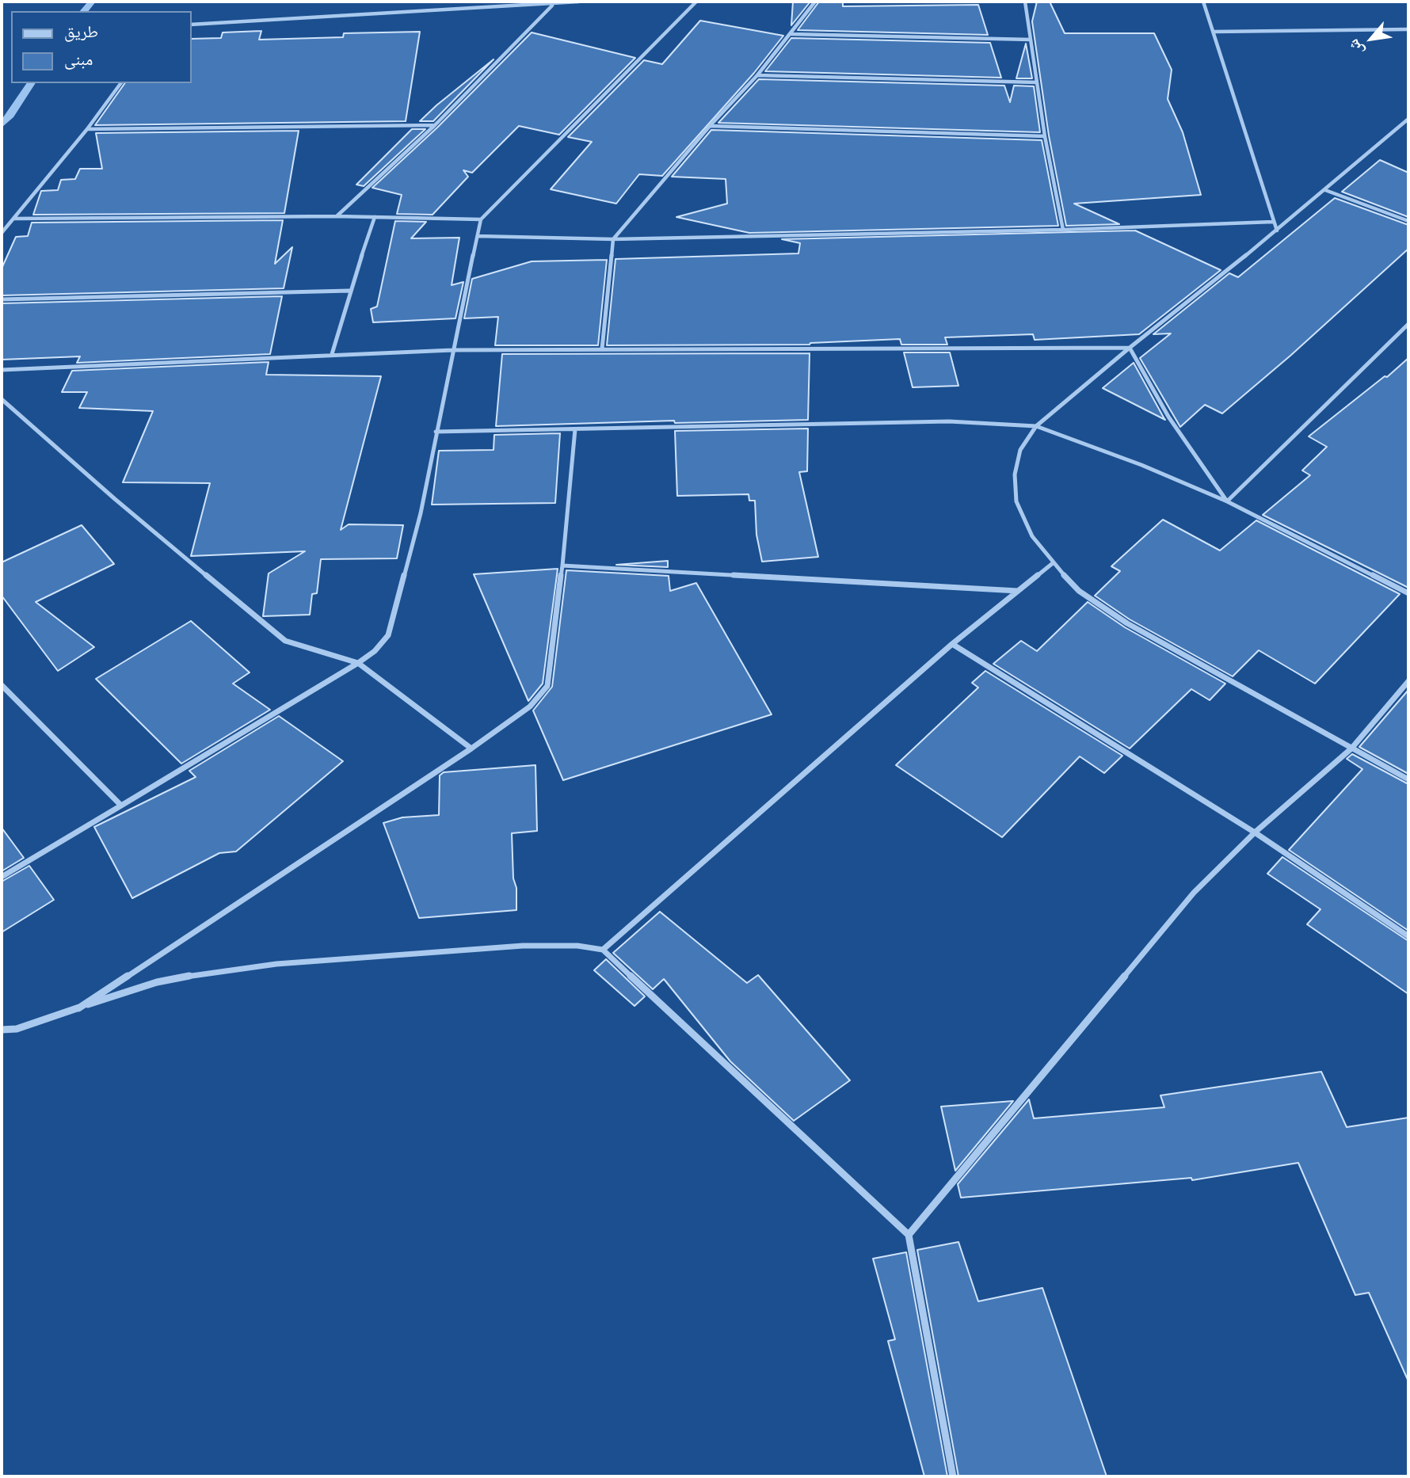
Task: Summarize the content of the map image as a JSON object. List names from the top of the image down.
{
  "legend": ["طريق", "مبنى"],
  "north": "bottom left"
}
